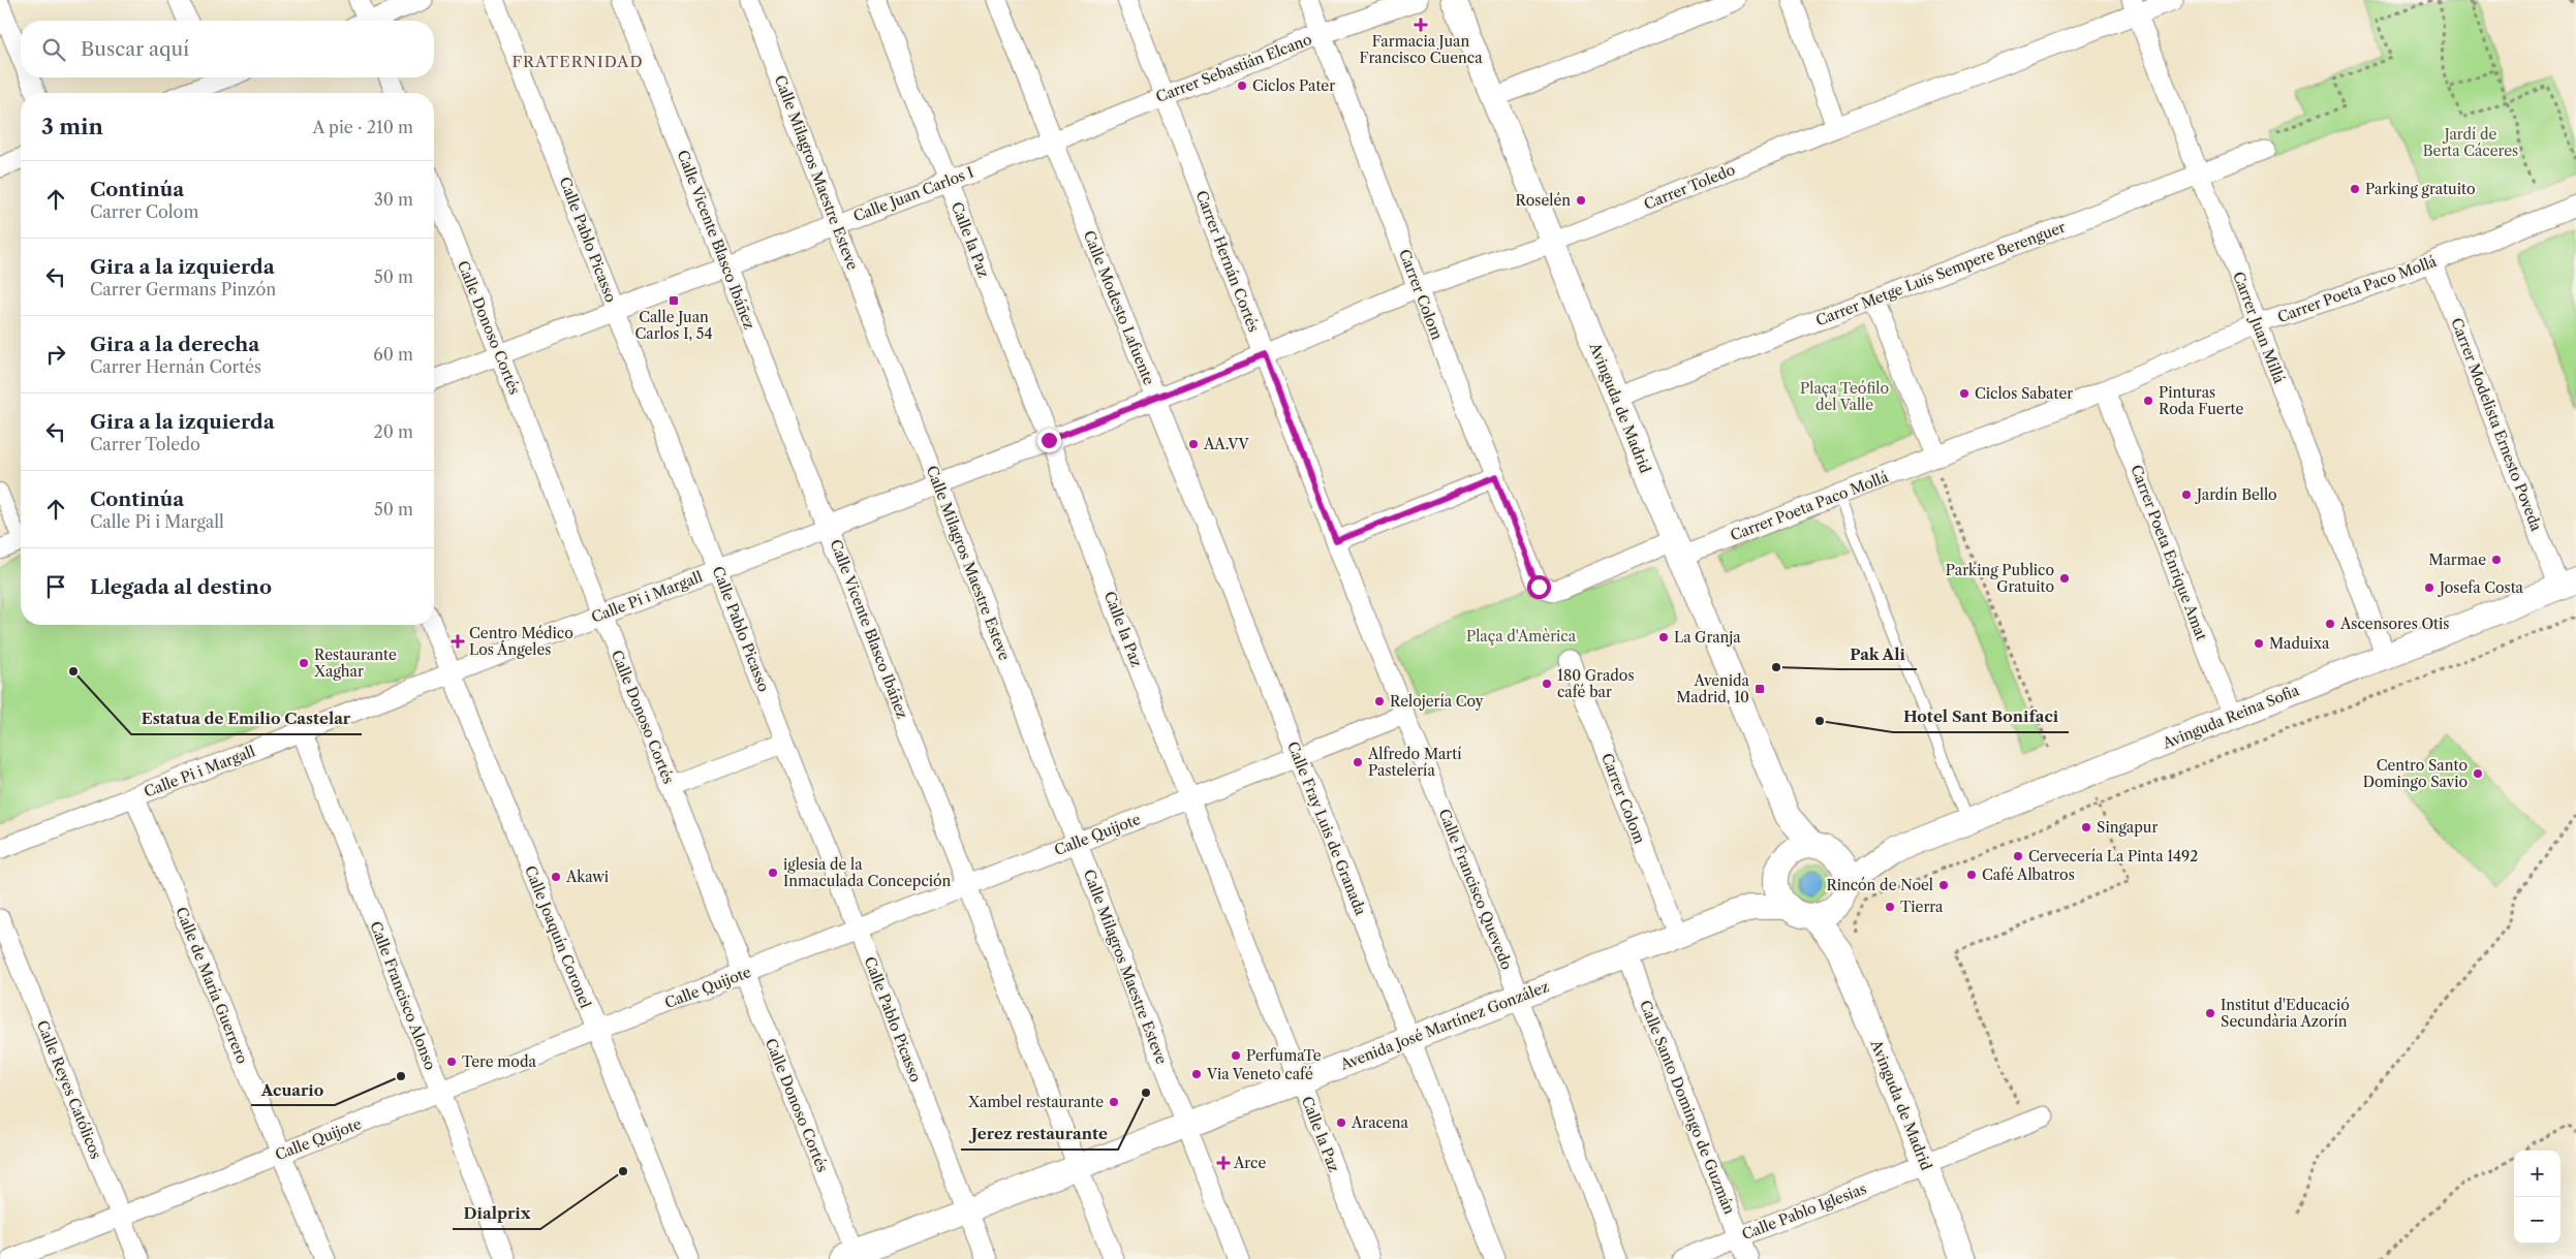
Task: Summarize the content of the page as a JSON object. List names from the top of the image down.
{
  "streets": {
    "street": [
      "Carrer Sebastián Elcano",
      "Calle Milagros Maestre Esteve",
      "Carrer Toledo",
      "Calle Juan Carlos I",
      "Calle Pablo Picasso",
      "Calle Vicente Blasco Ibáñez",
      "Calle la Paz",
      "Carrer Hernán Cortés",
      "Carrer Metge Luis Sempere Berenguer",
      "Carrer Poeta Paco Mollá",
      "Carrer Colom",
      "Calle Modesto Lafuente",
      "Calle Donoso Cortés",
      "Carrer Juan Millá",
      "Avinguda de Madrid",
      "Carrer Modelista Ernesto Poveda",
      "Carrer Poeta Enrique Amat",
      "Calle Pi i Margall",
      "Avinguda Reina Sofia",
      "Calle Fray Luis de Granada",
      "Calle Quijote",
      "Calle Francisco Quevedo",
      "Calle Joaquín Coronel",
      "Calle de María Guerrero",
      "Calle Francisco Alonso",
      "Avenida José Martínez González",
      "Calle Reyes Católicos",
      "Calle Santo Domingo de Guzmán",
      "Calle Pablo Iglesias"
    ]
  },
  "crossings": [
    ["Carrer Sebastián Elcano", "Calle Juan Carlos I"],
    ["Carrer Sebastián Elcano", "Carrer Hernán Cortés"],
    ["Carrer Sebastián Elcano", "Carrer Colom"],
    ["Carrer Sebastián Elcano", "Calle Modesto Lafuente"],
    ["Calle Milagros Maestre Esteve", "Calle Juan Carlos I"],
    ["Calle Milagros Maestre Esteve", "Calle Pi i Margall"],
    ["Calle Milagros Maestre Esteve", "Calle Quijote"],
    ["Calle Milagros Maestre Esteve", "Avenida José Martínez González"],
    ["Carrer Toledo", "Carrer Hernán Cortés"],
    ["Carrer Toledo", "Carrer Colom"],
    ["Carrer Toledo", "Carrer Juan Millá"],
    ["Carrer Toledo", "Avinguda de Madrid"],
    ["Carrer Toledo", "Calle Pi i Margall"],
    ["Calle Juan Carlos I", "Calle Pablo Picasso"],
    ["Calle Juan Carlos I", "Calle Vicente Blasco Ibáñez"],
    ["Calle Juan Carlos I", "Calle la Paz"],
    ["Calle Juan Carlos I", "Calle Modesto Lafuente"],
    ["Calle Juan Carlos I", "Calle Donoso Cortés"],
    ["Calle Pablo Picasso", "Calle Pi i Margall"],
    ["Calle Pablo Picasso", "Calle Quijote"],
    ["Calle Pablo Picasso", "Avenida José Martínez González"],
    ["Calle Vicente Blasco Ibáñez", "Calle Pi i Margall"],
    ["Calle Vicente Blasco Ibáñez", "Calle Quijote"],
    ["Calle Vicente Blasco Ibáñez", "Avenida José Martínez González"],
    ["Calle la Paz", "Calle Pi i Margall"],
    ["Calle la Paz", "Calle Quijote"],
    ["Calle la Paz", "Avenida José Martínez González"],
    ["Carrer Hernán Cortés", "Calle Francisco Quevedo"],
    ["Carrer Metge Luis Sempere Berenguer", "Carrer Juan Millá"],
    ["Carrer Metge Luis Sempere Berenguer", "Avinguda de Madrid"],
    ["Carrer Poeta Paco Mollá", "Carrer Colom"],
    ["Carrer Poeta Paco Mollá", "Carrer Juan Millá"],
    ["Carrer Poeta Paco Mollá", "Avinguda de Madrid"],
    ["Carrer Poeta Paco Mollá", "Carrer Modelista Ernesto Poveda"],
    ["Carrer Poeta Paco Mollá", "Carrer Poeta Enrique Amat"],
    ["Carrer Colom", "Avinguda de Madrid"],
    ["Carrer Colom", "Avenida José Martínez González"],
    ["Calle Modesto Lafuente", "Calle Pi i Margall"],
    ["Calle Modesto Lafuente", "Calle Fray Luis de Granada"],
    ["Calle Donoso Cortés", "Calle Pi i Margall"],
    ["Calle Donoso Cortés", "Calle Quijote"],
    ["Calle Donoso Cortés", "Avenida José Martínez González"],
    ["Carrer Juan Millá", "Avinguda Reina Sofia"],
    ["Avinguda de Madrid", "Avinguda Reina Sofia"],
    ["Avinguda de Madrid", "Calle Pablo Iglesias"],
    ["Carrer Modelista Ernesto Poveda", "Avinguda Reina Sofia"],
    ["Carrer Poeta Enrique Amat", "Avinguda Reina Sofia"],
    ["Calle Pi i Margall", "Calle Fray Luis de Granada"],
    ["Calle Pi i Margall", "Calle Joaquín Coronel"],
    ["Calle Pi i Margall", "Calle de María Guerrero"],
    ["Calle Pi i Margall", "Calle Francisco Alonso"],
    ["Calle Fray Luis de Granada", "Calle Quijote"],
    ["Calle Fray Luis de Granada", "Avenida José Martínez González"],
    ["Calle Quijote", "Calle Francisco Quevedo"],
    ["Calle Quijote", "Calle Joaquín Coronel"],
    ["Calle Quijote", "Calle de María Guerrero"],
    ["Calle Quijote", "Calle Francisco Alonso"],
    ["Calle Quijote", "Calle Reyes Católicos"],
    ["Calle Francisco Quevedo", "Avenida José Martínez González"],
    ["Avenida José Martínez González", "Calle Santo Domingo de Guzmán"],
    ["Calle Santo Domingo de Guzmán", "Calle Pablo Iglesias"]
  ],
  "districts": ["FRATERNIDAD"],
  "parks": ["Jardí de Berta Cáceres", "Plaça Teófilo del Valle", "Plaça d'Amèrica"],
  "places": {
    "health": ["Farmacia Juan Francisco Cuenca", "Centro Médico Los Ángeles", "Arce"],
    "other": [
      "Ciclos Pater",
      "Parking gratuito",
      "Roselén",
      "Ciclos Sabater",
      "Pinturas Roda Fuerte",
      "AA.VV",
      "Jardín Bello",
      "Marmae",
      "Parking Publico Gratuito",
      "Josefa Costa",
      "Ascensores Otis",
      "La Granja",
      "Maduixa",
      "Restaurante Xaghar",
      "Pak Ali",
      "Estatua de Emilio Castelar",
      "180 Grados café bar",
      "Relojería Coy",
      "Hotel Sant Bonifaci",
      "Alfredo Martí Pastelería",
      "Centro Santo Domingo Savio",
      "Singapur",
      "Cervecería La Pinta 1492",
      "iglesia de la Inmaculada Concepción",
      "Café Albatros",
      "Akawi",
      "Rincón de Noel",
      "Tierra",
      "Institut d'Educació Secundària Azorín",
      "PerfumaTe",
      "Tere moda",
      "Via Veneto café",
      "Acuario",
      "Jerez restaurante",
      "Xambel restaurante",
      "Aracena",
      "Dialprix"
    ],
    "transit": ["Calle Juan Carlos I, 54", "Avenida Madrid, 10"]
  },
  "page": {
    "search": "Buscar aquí",
    "heading": ["3 min", "A pie · 210 m"],
    "list": [
      ["Continúa", "Carrer Colom", "30 m"],
      ["Gira a la izquierda", "Carrer Germans Pinzón", "50 m"],
      ["Gira a la derecha", "Carrer Hernán Cortés", "60 m"],
      ["Gira a la izquierda", "Carrer Toledo", "20 m"],
      ["Continúa", "Calle Pi i Margall", "50 m"],
      "Llegada al destino"
    ],
    "map_buttons": ["+", "−"]
  }
}
